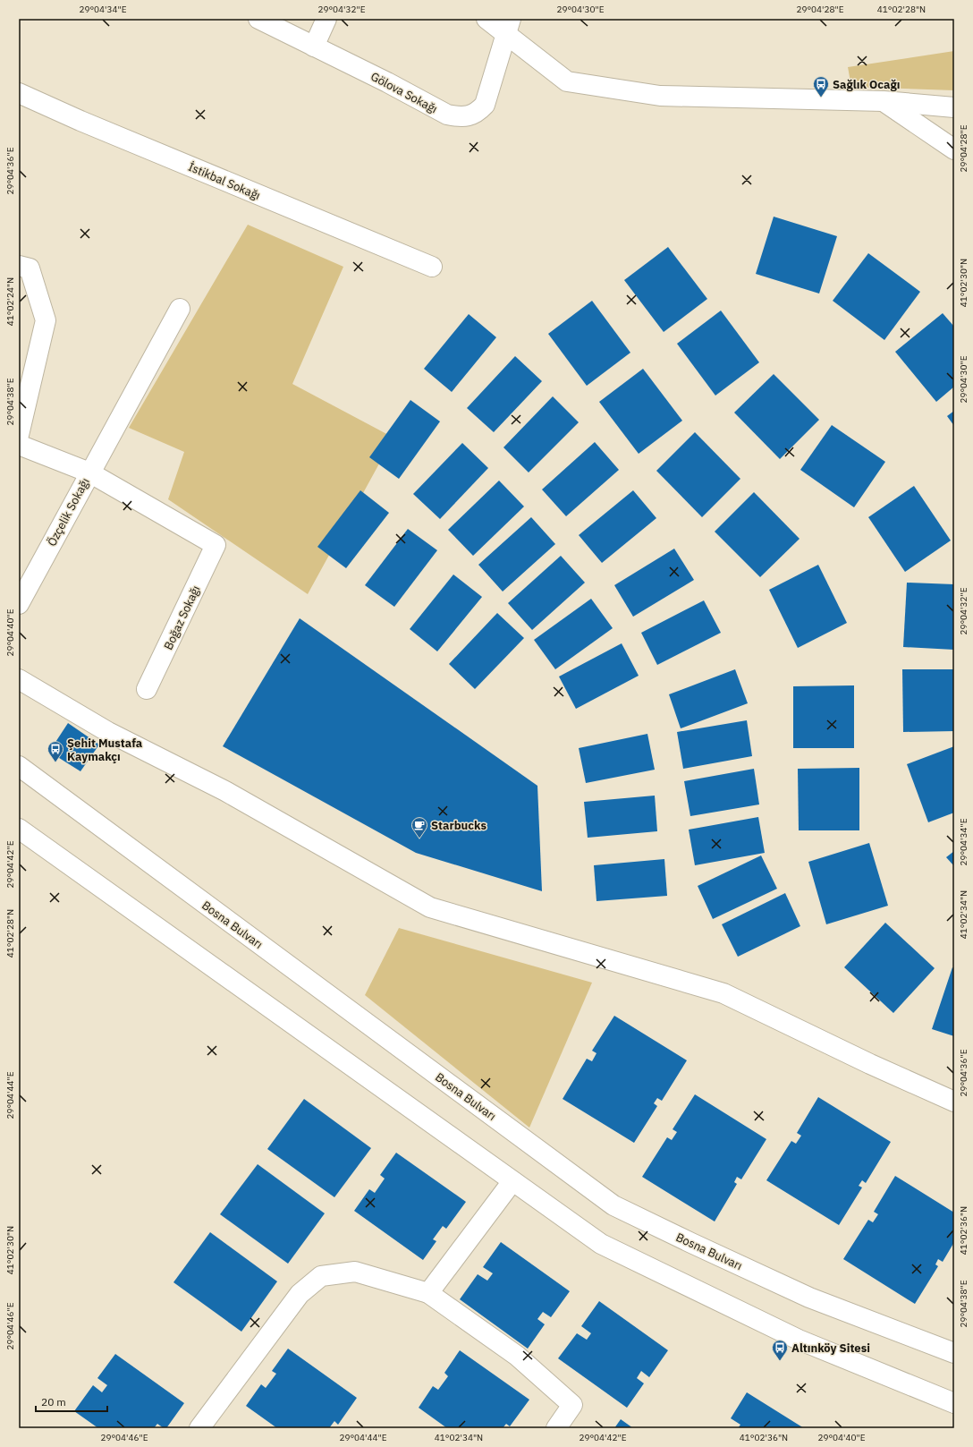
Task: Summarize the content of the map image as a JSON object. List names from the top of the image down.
{
  "streets": {
    "street": [
      "Gölova Sokağı",
      "İstikbal Sokağı",
      "Özçelik Sokağı",
      "Boğaz Sokağı",
      "Bosna Bulvarı"
    ]
  },
  "crossings": [
    ["Özçelik Sokağı", "Boğaz Sokağı"]
  ],
  "places": {
    "bus stop": ["Sağlık Ocağı", "Şehit Mustafa Kaymakçı", "Altınköy Sitesi"],
    "cafe": ["Starbucks"]
  },
  "scale_bar": "20 m",
  "coordinates": [
    "29°04'34\"E",
    "29°04'32\"E",
    "29°04'30\"E",
    "29°04'28\"E",
    "41°02'28\"N",
    "29°04'36\"E",
    "41°02'30\"N",
    "41°02'24\"N",
    "29°04'38\"E",
    "29°04'40\"E",
    "29°04'42\"E",
    "41°02'34\"N",
    "29°04'44\"E",
    "41°02'36\"N",
    "29°04'46\"E"
  ]
}
